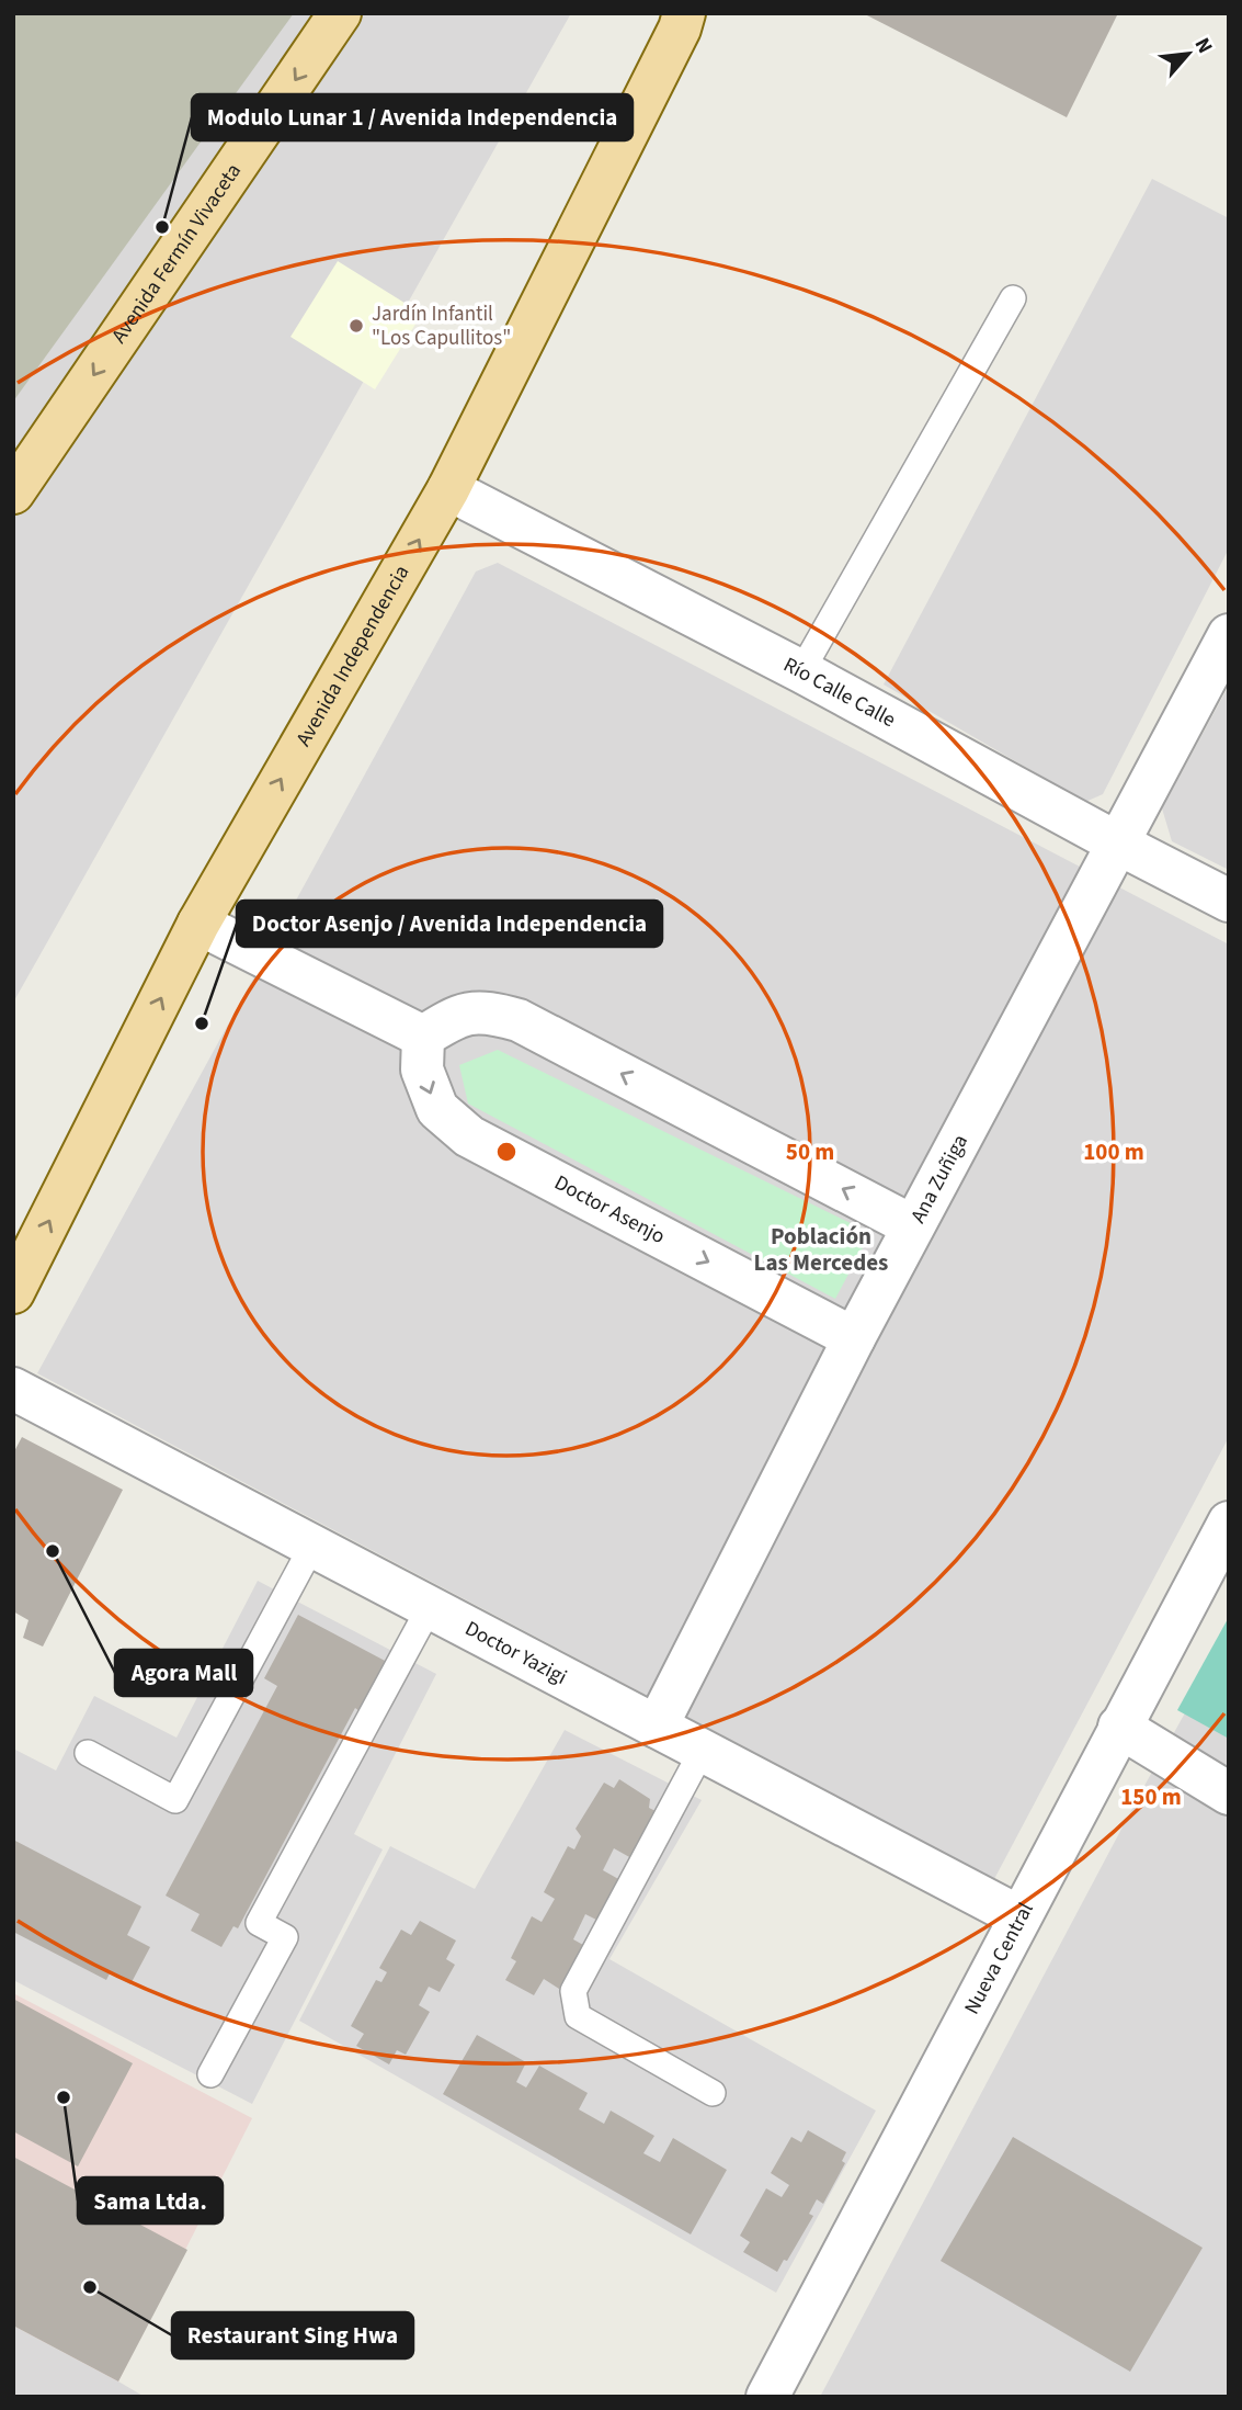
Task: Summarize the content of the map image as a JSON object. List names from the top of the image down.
{
  "streets": {
    "main road": ["Avenida Fermín Vivaceta", "Avenida Independencia"],
    "street": [
      "Río Calle Calle",
      "Ana Zuñiga",
      "Doctor Asenjo",
      "Doctor Yazigi",
      "Nueva Central"
    ]
  },
  "crossings": [
    ["Avenida Independencia", "Río Calle Calle"],
    ["Río Calle Calle", "Ana Zuñiga"],
    ["Ana Zuñiga", "Doctor Asenjo"],
    ["Ana Zuñiga", "Doctor Yazigi"],
    ["Doctor Yazigi", "Nueva Central"]
  ],
  "one_way": ["Avenida Fermín Vivaceta", "Avenida Independencia"],
  "districts": ["Población Las Mercedes"],
  "places": [
    "Modulo Lunar 1 / Avenida Independencia",
    "Jardín Infantil \"Los Capullitos\"",
    "Doctor Asenjo / Avenida Independencia",
    "Agora Mall",
    "Sama Ltda.",
    "Restaurant Sing Hwa"
  ],
  "north": "top right",
  "rings": ["50 m", "100 m", "150 m"]
}
